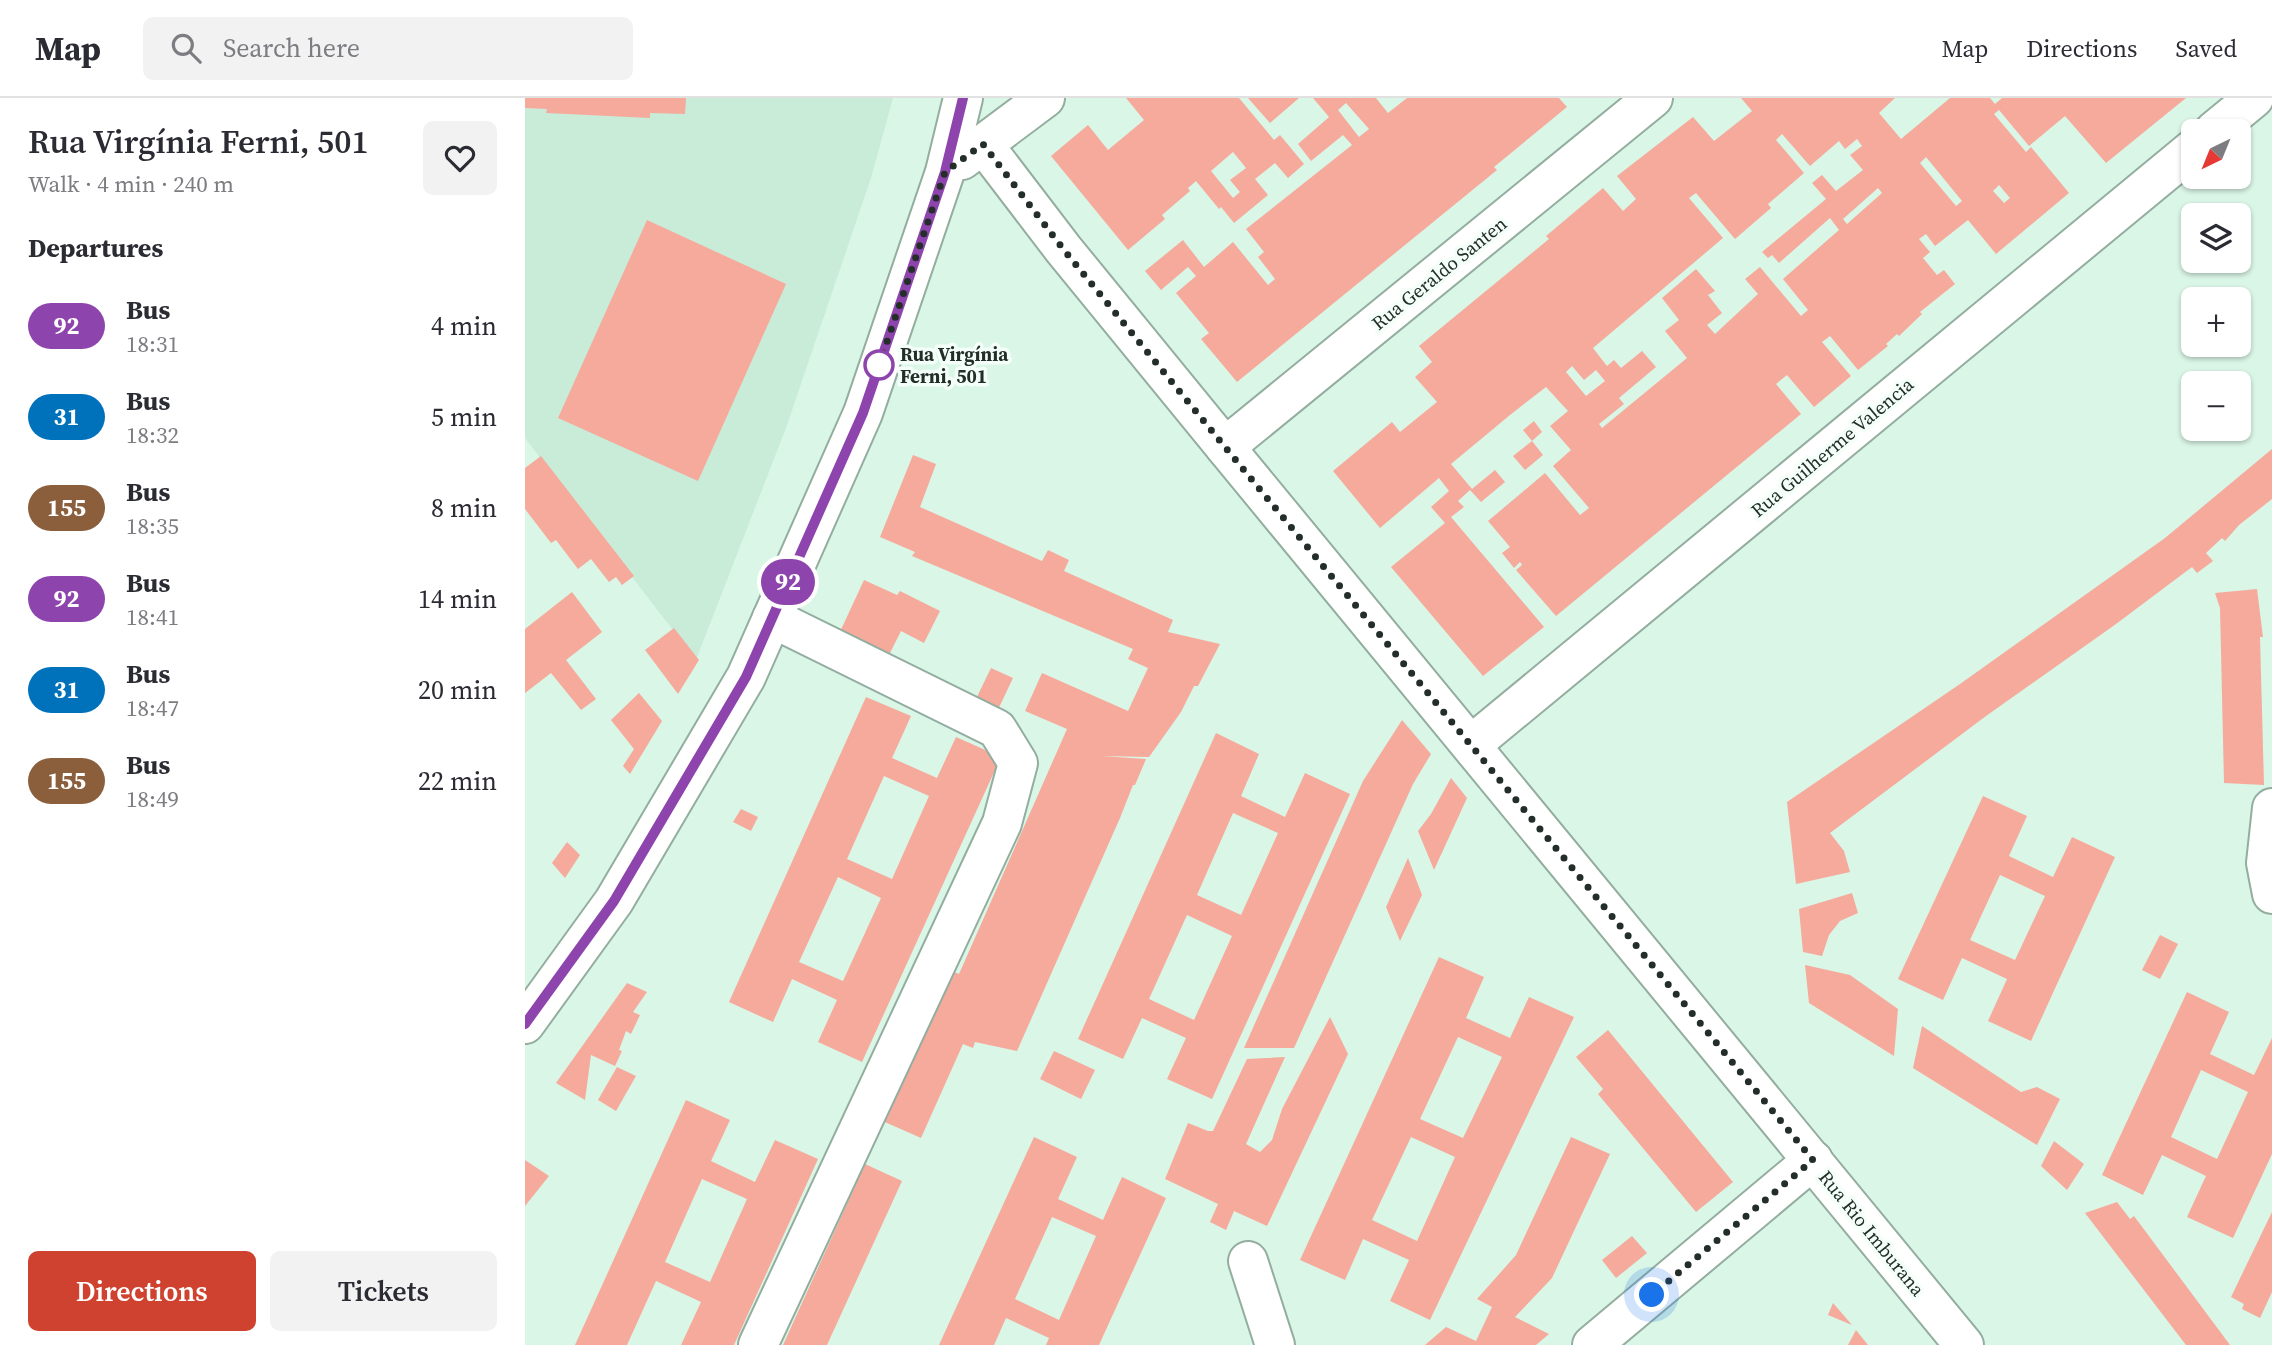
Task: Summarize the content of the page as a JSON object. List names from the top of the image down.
{
  "streets": {
    "street": ["Rua Geraldo Santen", "Rua Guilherme Valencia", "Rua Rio Imburana"]
  },
  "crossings": [
    ["Rua Geraldo Santen", "Rua Rio Imburana"],
    ["Rua Guilherme Valencia", "Rua Rio Imburana"]
  ],
  "places": ["Rua Virgínia Ferni, 501"],
  "lines": ["bus line 92"],
  "north": "bottom left",
  "page": {
    "header": "Map",
    "search": "Search here",
    "nav": ["Map", "Directions", "Saved"],
    "heading": [
      ["Rua Virgínia Ferni, 501", "Walk · 4 min · 240 m"],
      "Departures"
    ],
    "on_map": "92",
    "map_buttons": ["+", "−"],
    "list": [
      {
        "mark": "92",
        "name": "Bus",
        "note": "18:31",
        "value": "4 min"
      },
      {
        "mark": "31",
        "name": "Bus",
        "note": "18:32",
        "value": "5 min"
      },
      {
        "mark": "155",
        "name": "Bus",
        "note": "18:35",
        "value": "8 min"
      },
      {
        "mark": "92",
        "name": "Bus",
        "note": "18:41",
        "value": "14 min"
      },
      {
        "mark": "31",
        "name": "Bus",
        "note": "18:47",
        "value": "20 min"
      },
      {
        "mark": "155",
        "name": "Bus",
        "note": "18:49",
        "value": "22 min"
      }
    ],
    "buttons": ["Directions", "Tickets"]
  }
}
